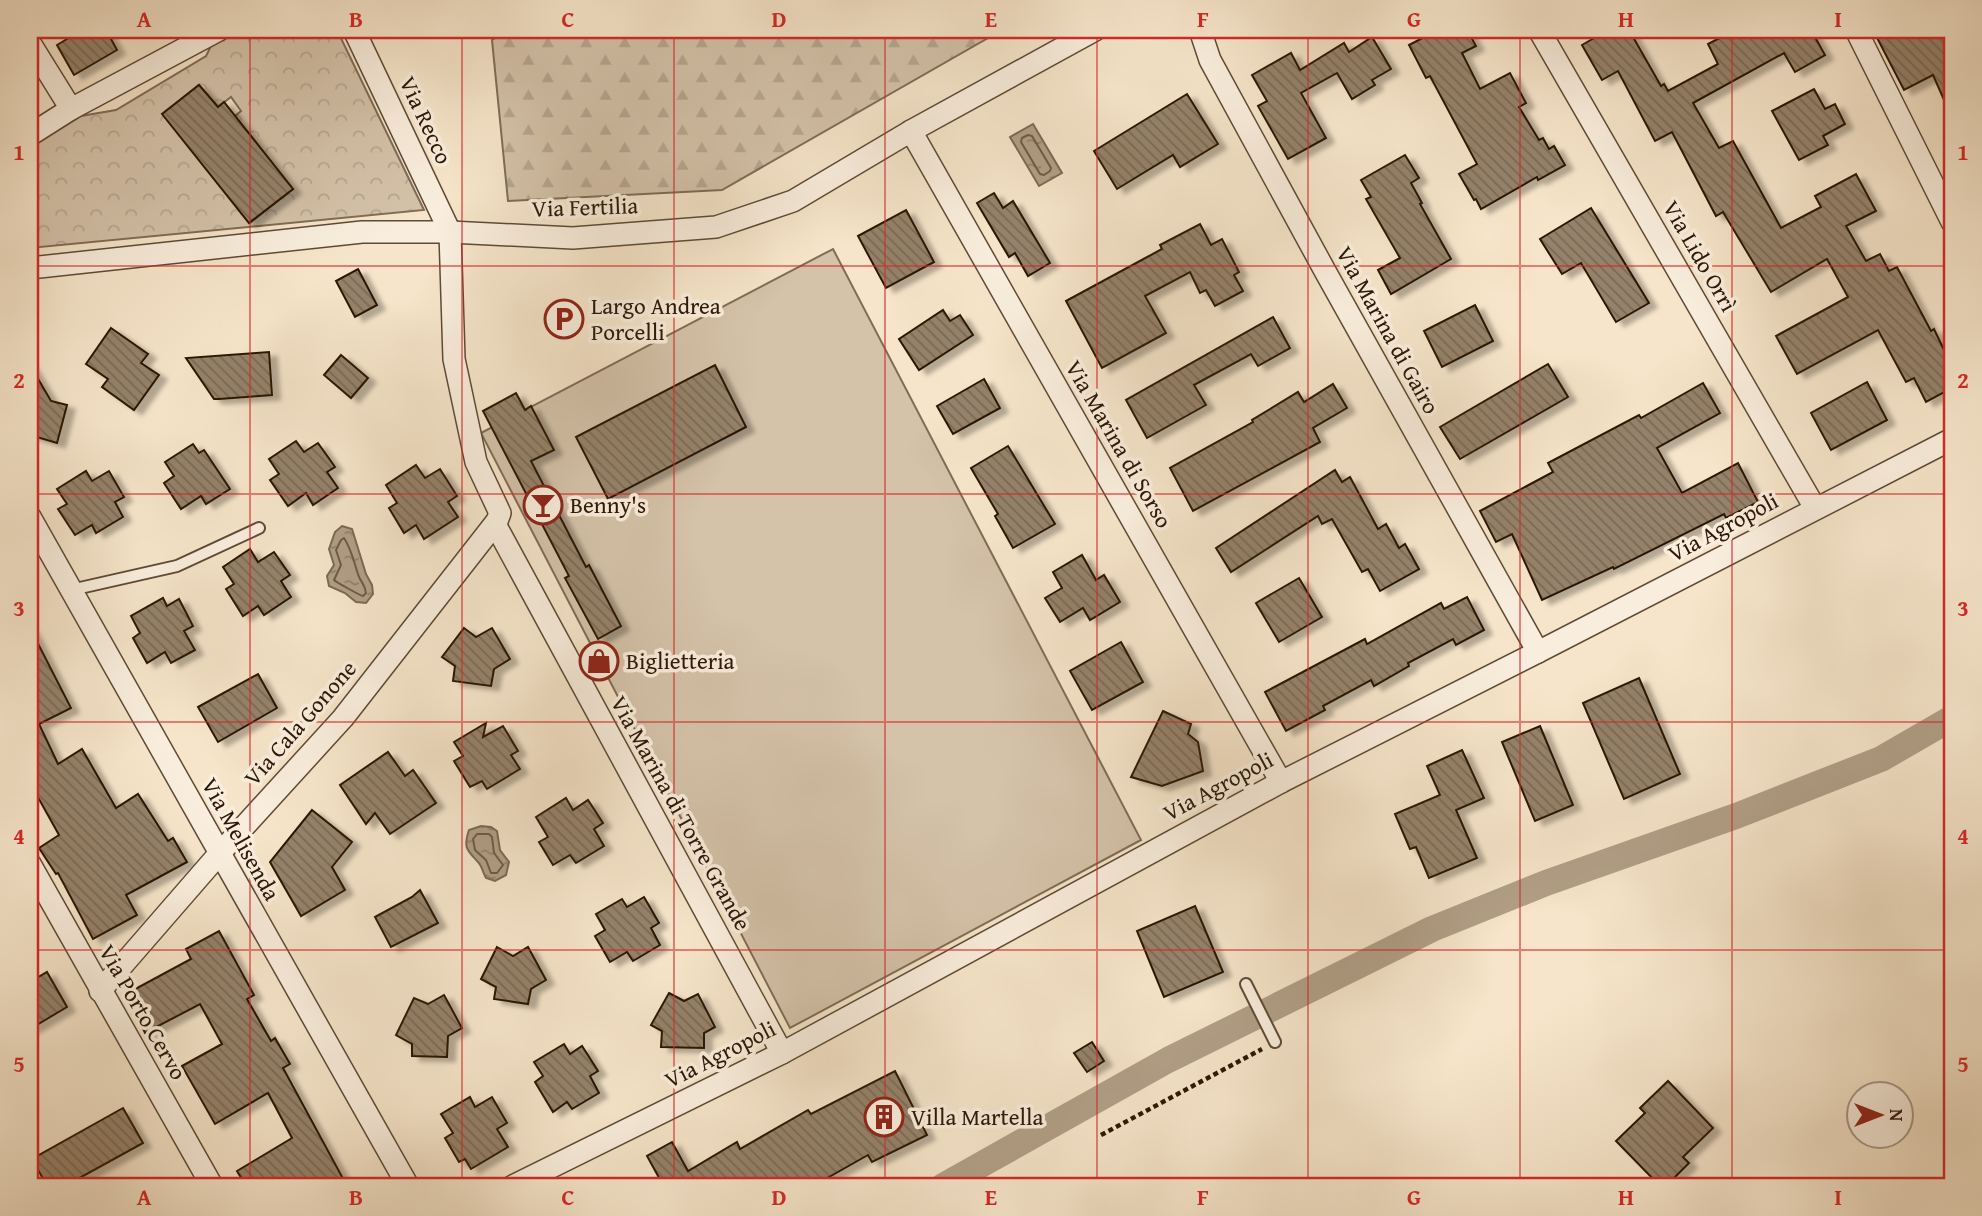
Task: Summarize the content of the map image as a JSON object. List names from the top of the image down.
{
  "streets": {
    "street": [
      "Via Recco",
      "Via Fertilia",
      "Via Lido Orrì",
      "Via Marina di Gairo",
      "Via Marina di Sorso",
      "Via Agropoli",
      "Via Cala Gonone",
      "Via Marina di Torre Grande",
      "Via Melisenda",
      "Via Porto Cervo"
    ]
  },
  "crossings": [
    ["Via Recco", "Via Fertilia"],
    ["Via Recco", "Via Marina di Torre Grande"],
    ["Via Fertilia", "Via Marina di Sorso"],
    ["Via Fertilia", "Via Marina di Torre Grande"],
    ["Via Lido Orrì", "Via Agropoli"],
    ["Via Marina di Gairo", "Via Agropoli"],
    ["Via Marina di Sorso", "Via Agropoli"],
    ["Via Agropoli", "Via Marina di Torre Grande"],
    ["Via Cala Gonone", "Via Marina di Torre Grande"],
    ["Via Cala Gonone", "Via Melisenda"],
    ["Via Cala Gonone", "Via Porto Cervo"]
  ],
  "places": {
    "parking": ["Largo Andrea Porcelli"],
    "bar": ["Benny's"],
    "shop": ["Biglietteria"],
    "building": ["Villa Martella"]
  },
  "north": "right",
  "grid": {
    "columns": [
      "A",
      "B",
      "C",
      "D",
      "E",
      "F",
      "G",
      "H",
      "I"
    ],
    "rows": [
      "1",
      "2",
      "3",
      "4",
      "5"
    ]
  }
}
